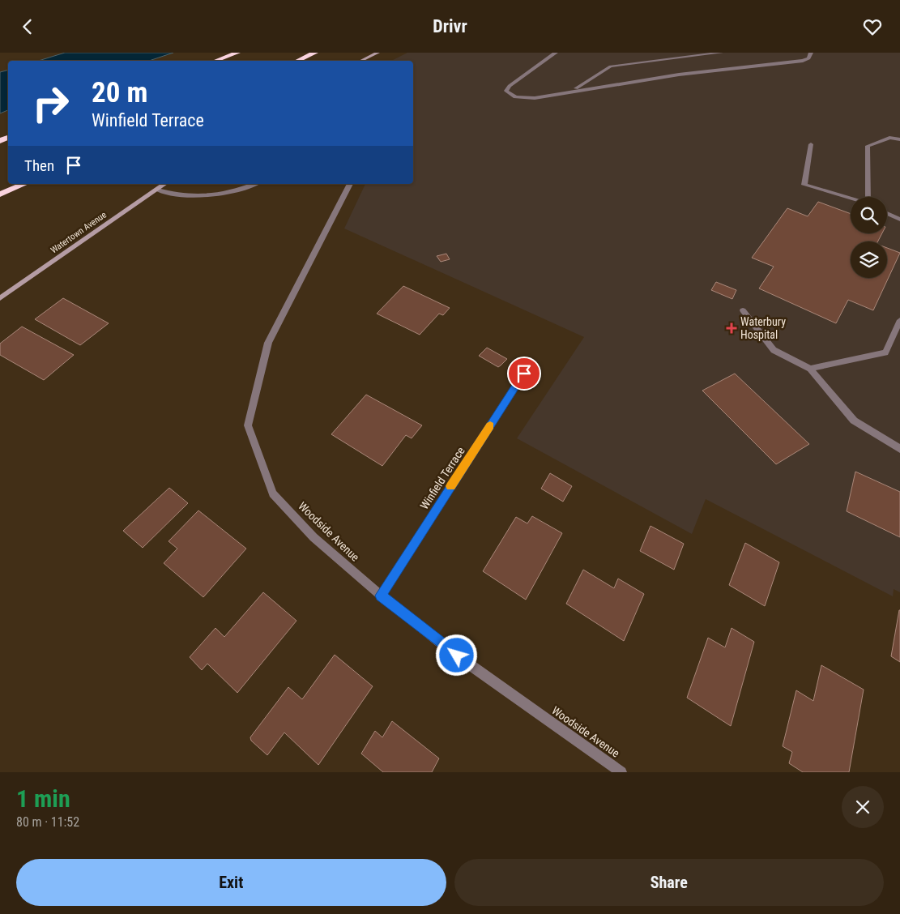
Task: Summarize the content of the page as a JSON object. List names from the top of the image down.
{
  "streets": {
    "main road": ["Watertown Avenue"],
    "street": ["Winfield Terrace", "Woodside Avenue"]
  },
  "crossings": [
    ["Winfield Terrace", "Woodside Avenue"]
  ],
  "places": {
    "health": ["Waterbury Hospital"]
  },
  "page": {
    "header": "Drivr",
    "turn": ["20 m", "Winfield Terrace"],
    "then": "Then",
    "heading": ["1 min", "80 m · 11:52"],
    "buttons": ["Exit", "Share"]
  }
}
